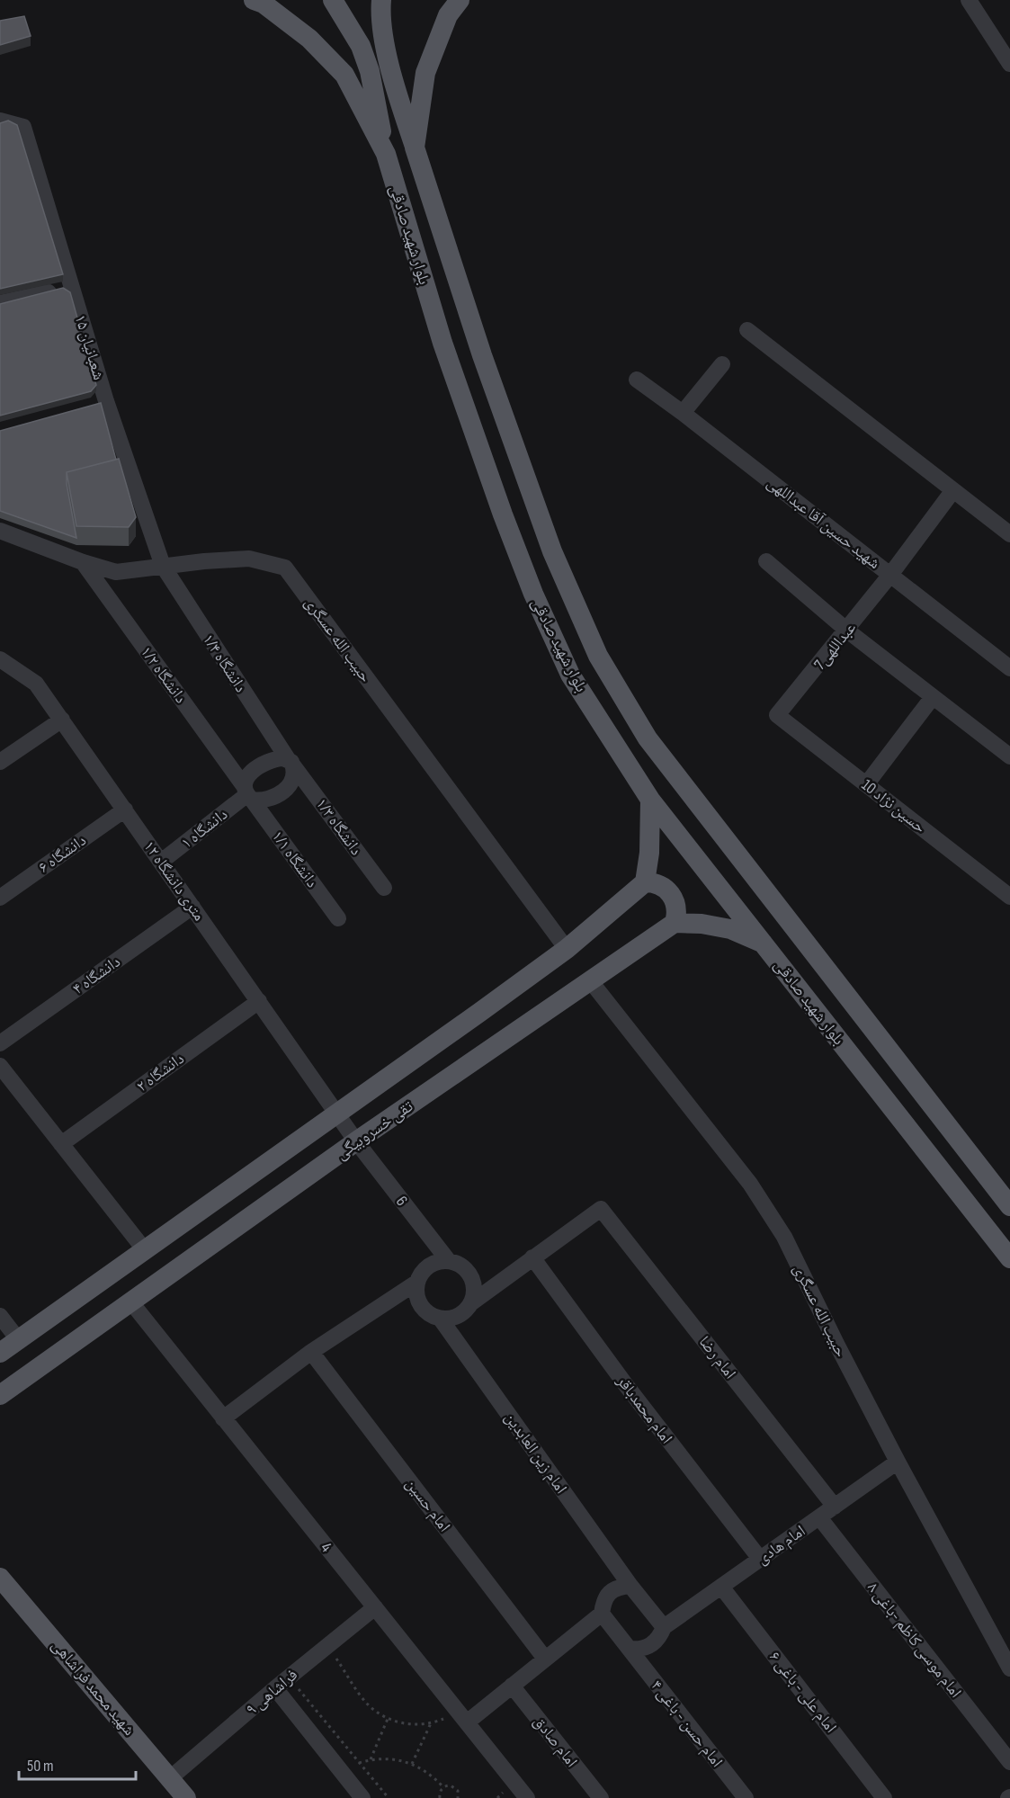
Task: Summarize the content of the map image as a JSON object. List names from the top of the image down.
{
  "streets": {
    "main road": ["بلوار شهید صادقی", "تقی خسروبیگی", "شهید محمد فراشاهی"],
    "street": [
      "شعبانیان ۱۵",
      "شهید حسین آقا عبداللهی",
      "حبیب الله عسگری",
      "عبداللهی7",
      "دانشگاه ۱/۴",
      "دانشگاه ۱/۲",
      "حسین نژاد 10",
      "دانشگاه ۱/۳",
      "دانشگاه ۱",
      "دانشگاه ۶",
      "دانشگاه ۱/۱",
      "۱۲ متری دانشگاه",
      "دانشگاه ۴",
      "دانشگاه ۲",
      "6",
      "امام رضا",
      "امام محمدباقر",
      "امام زین العابدین",
      "امام حسین",
      "امام هادی",
      "4",
      "امام موسی کاظم -باغی ۸",
      "فراشاهی ۹",
      "امام علی - باغی ۶",
      "امام حسن - باغی ۴",
      "امام صادق"
    ]
  },
  "crossings": [
    ["شعبانیان ۱۵", "حبیب الله عسگری"],
    ["شعبانیان ۱۵", "دانشگاه ۱/۴"],
    ["شهید حسین آقا عبداللهی", "عبداللهی7"],
    ["حبیب الله عسگری", "دانشگاه ۱/۴"],
    ["حبیب الله عسگری", "دانشگاه ۱/۲"],
    ["حبیب الله عسگری", "تقی خسروبیگی"],
    ["حبیب الله عسگری", "امام هادی"],
    ["عبداللهی7", "حسین نژاد 10"],
    ["دانشگاه ۱/۴", "دانشگاه ۱/۲"],
    ["دانشگاه ۱/۴", "دانشگاه ۱/۳"],
    ["دانشگاه ۱/۴", "دانشگاه ۱"],
    ["دانشگاه ۱/۴", "دانشگاه ۱/۱"],
    ["دانشگاه ۱/۲", "دانشگاه ۱/۳"],
    ["دانشگاه ۱/۲", "دانشگاه ۱"],
    ["دانشگاه ۱/۲", "دانشگاه ۱/۱"],
    ["دانشگاه ۱/۳", "دانشگاه ۱"],
    ["دانشگاه ۱/۳", "دانشگاه ۱/۱"],
    ["دانشگاه ۱", "دانشگاه ۱/۱"],
    ["دانشگاه ۱", "۱۲ متری دانشگاه"],
    ["دانشگاه ۶", "۱۲ متری دانشگاه"],
    ["۱۲ متری دانشگاه", "دانشگاه ۴"],
    ["۱۲ متری دانشگاه", "دانشگاه ۲"],
    ["۱۲ متری دانشگاه", "6"],
    ["تقی خسروبیگی", "6"],
    ["تقی خسروبیگی", "4"],
    ["6", "امام زین العابدین"],
    ["امام رضا", "امام محمدباقر"],
    ["امام رضا", "امام هادی"],
    ["امام محمدباقر", "امام هادی"],
    ["امام زین العابدین", "امام هادی"],
    ["امام هادی", "امام موسی کاظم -باغی ۸"],
    ["امام هادی", "امام علی - باغی ۶"],
    ["امام هادی", "امام حسن - باغی ۴"],
    ["4", "فراشاهی ۹"],
    ["شهید محمد فراشاهی", "فراشاهی ۹"]
  ],
  "scale_bar": "50 m"
}
